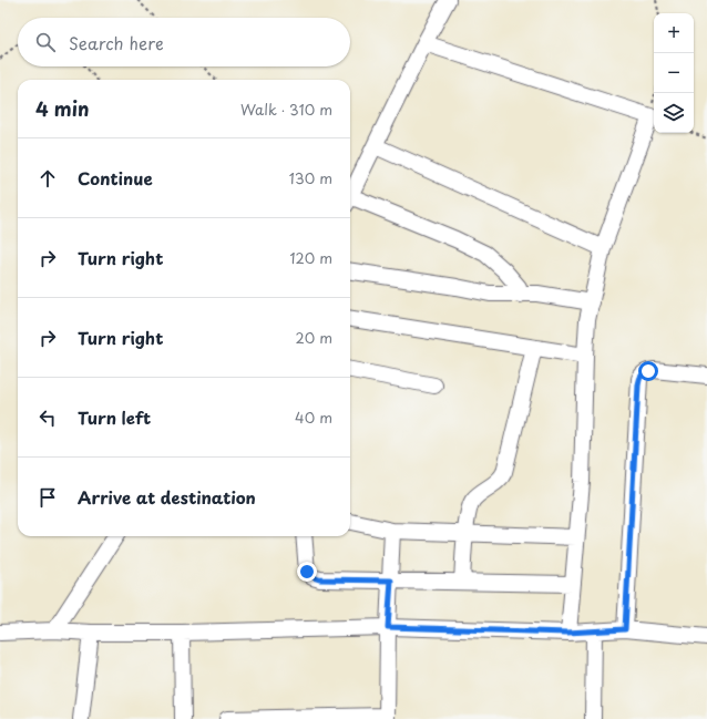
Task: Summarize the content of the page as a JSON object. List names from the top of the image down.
{
  "page": {
    "map_buttons": ["+", "−"],
    "search": "Search here",
    "heading": ["4 min", "Walk · 310 m"],
    "list": [
      ["Continue", "130 m"],
      ["Turn right", "120 m"],
      ["Turn right", "20 m"],
      ["Turn left", "40 m"],
      "Arrive at destination"
    ]
  }
}
